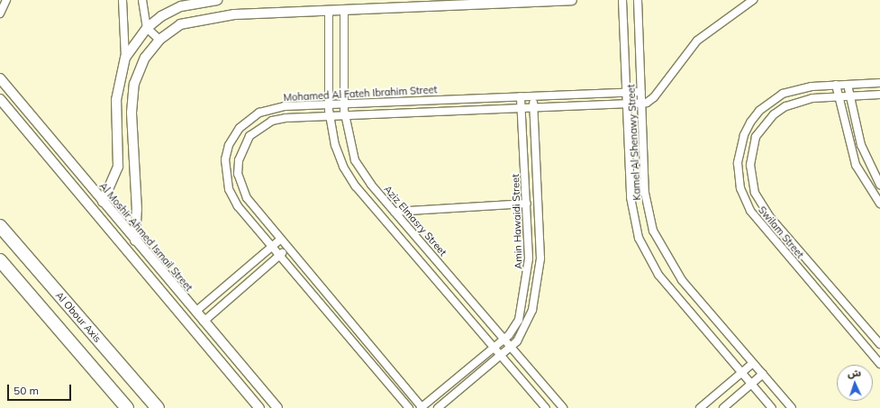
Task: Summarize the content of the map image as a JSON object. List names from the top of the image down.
{
  "streets": {
    "highway": ["Al Obour Axis"],
    "street": [
      "Mohamed Al Fateh Ibrahim Street",
      "Kamel Al Shenawy Street",
      "Aziz Elmasry Street",
      "Amin Hawaidi Street",
      "Swilam Street",
      "Al Moshir Ahmed Ismail Street"
    ]
  },
  "crossings": [
    ["Mohamed Al Fateh Ibrahim Street", "Kamel Al Shenawy Street"],
    ["Mohamed Al Fateh Ibrahim Street", "Aziz Elmasry Street"],
    ["Mohamed Al Fateh Ibrahim Street", "Amin Hawaidi Street"],
    ["Aziz Elmasry Street", "Amin Hawaidi Street"]
  ],
  "scale_bar": "50 m",
  "north": "top"
}
